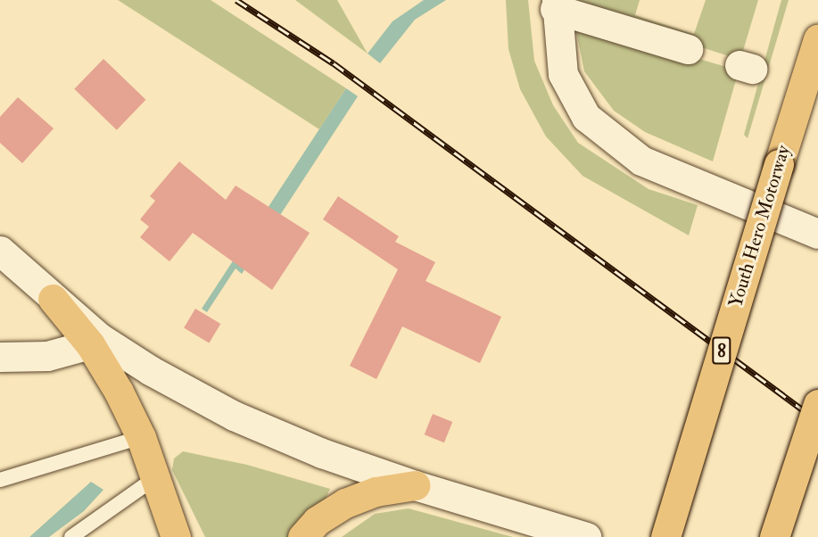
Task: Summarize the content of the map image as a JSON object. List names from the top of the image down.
{
  "streets": {
    "highway": ["Youth Hero Motorway", "8"]
  }
}
